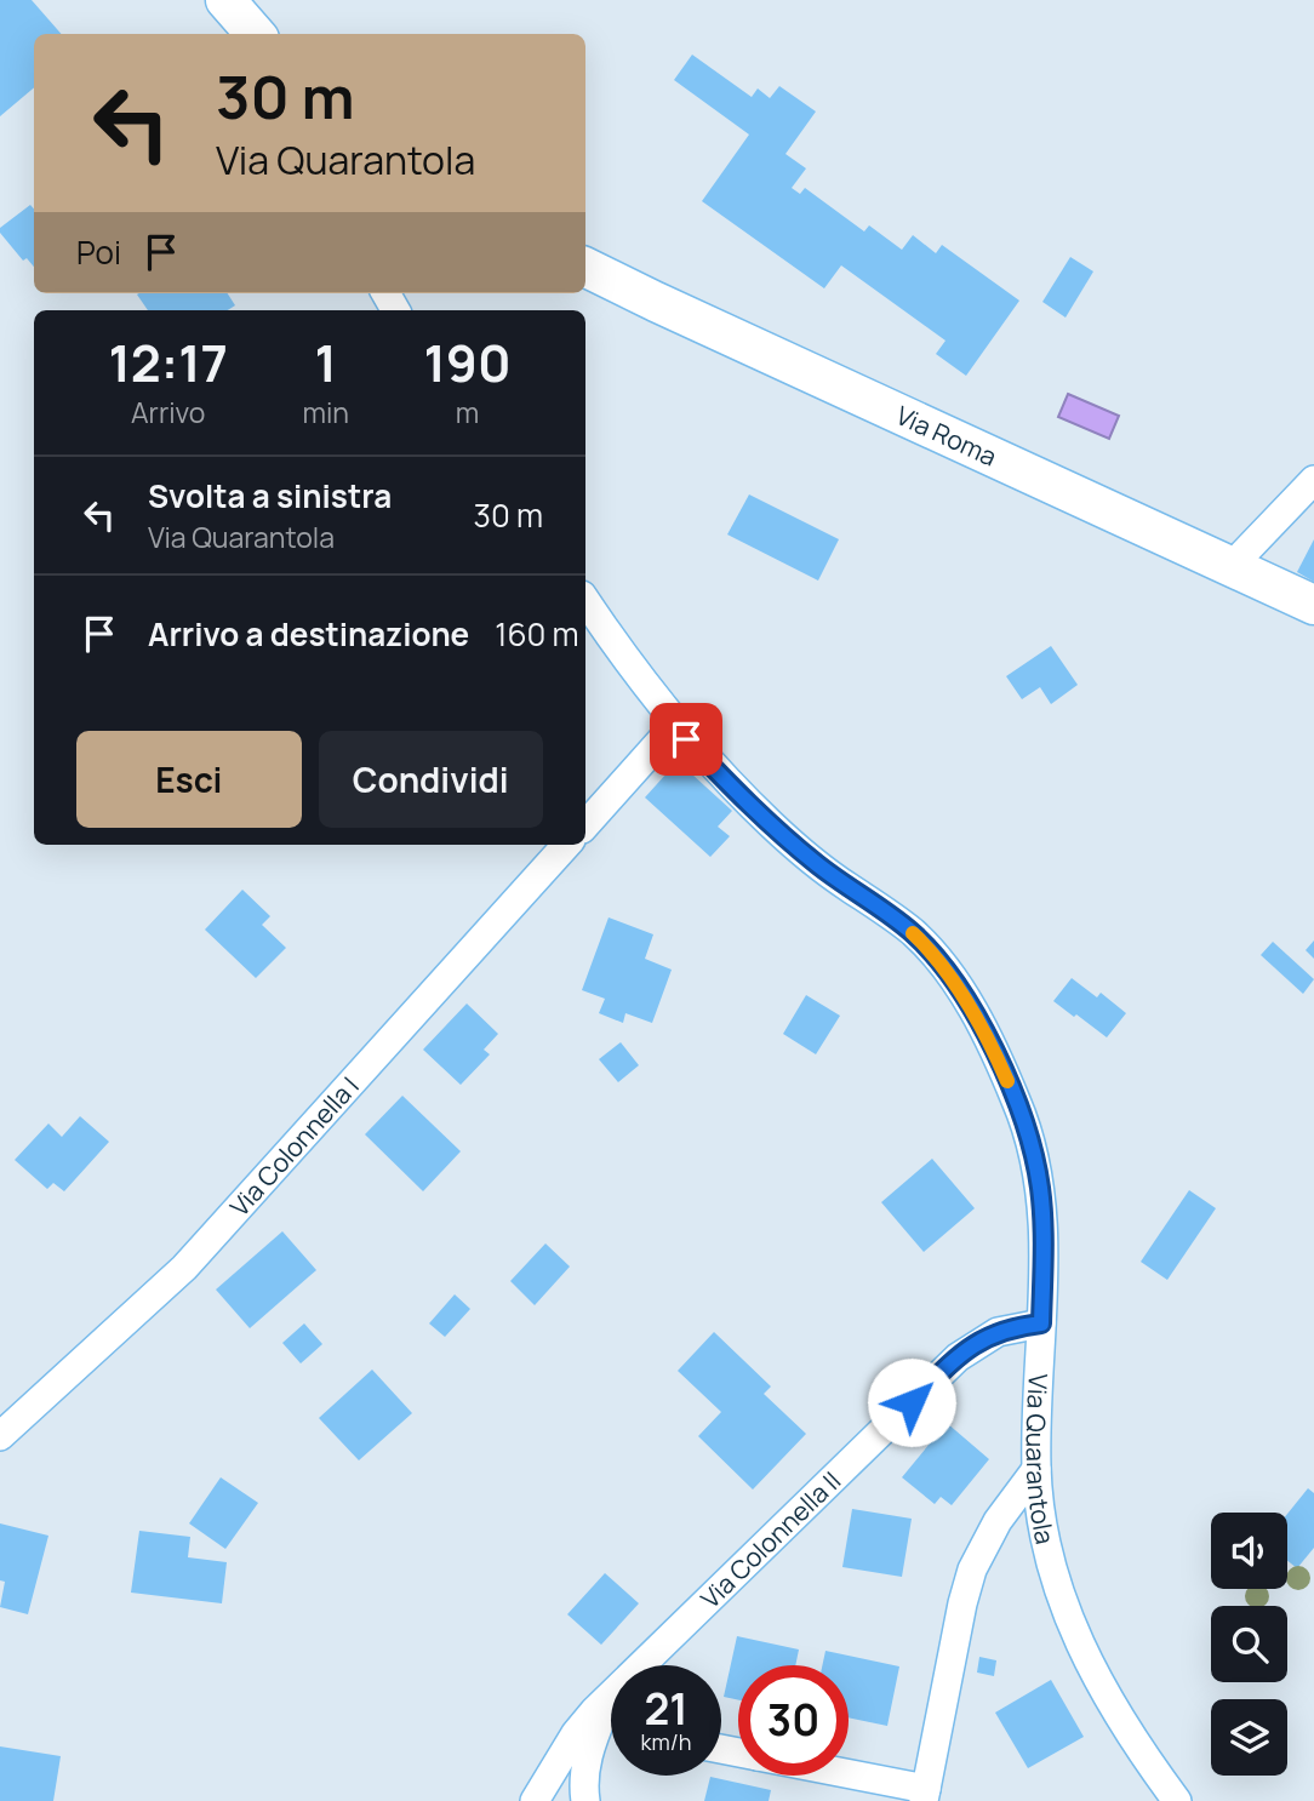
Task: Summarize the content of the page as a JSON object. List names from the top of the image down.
{
  "streets": {
    "main road": ["Via Roma"],
    "street": ["Via Colonnella I", "Via Quarantola", "Via Colonnella II"]
  },
  "crossings": [
    ["Via Quarantola", "Via Colonnella II"]
  ],
  "page": {
    "turn": ["30 m", "Via Quarantola"],
    "then": "Poi",
    "eta": [
      "12:17",
      "Arrivo",
      "1",
      "min",
      "190",
      "m"
    ],
    "list": [
      {
        "name": "Svolta a sinistra",
        "note": "Via Quarantola",
        "value": "30 m"
      },
      {
        "name": "Arrivo a destinazione",
        "value": "160 m"
      }
    ],
    "buttons": ["Esci", "Condividi"],
    "speed": "21 km/h",
    "limit": "30"
  }
}
